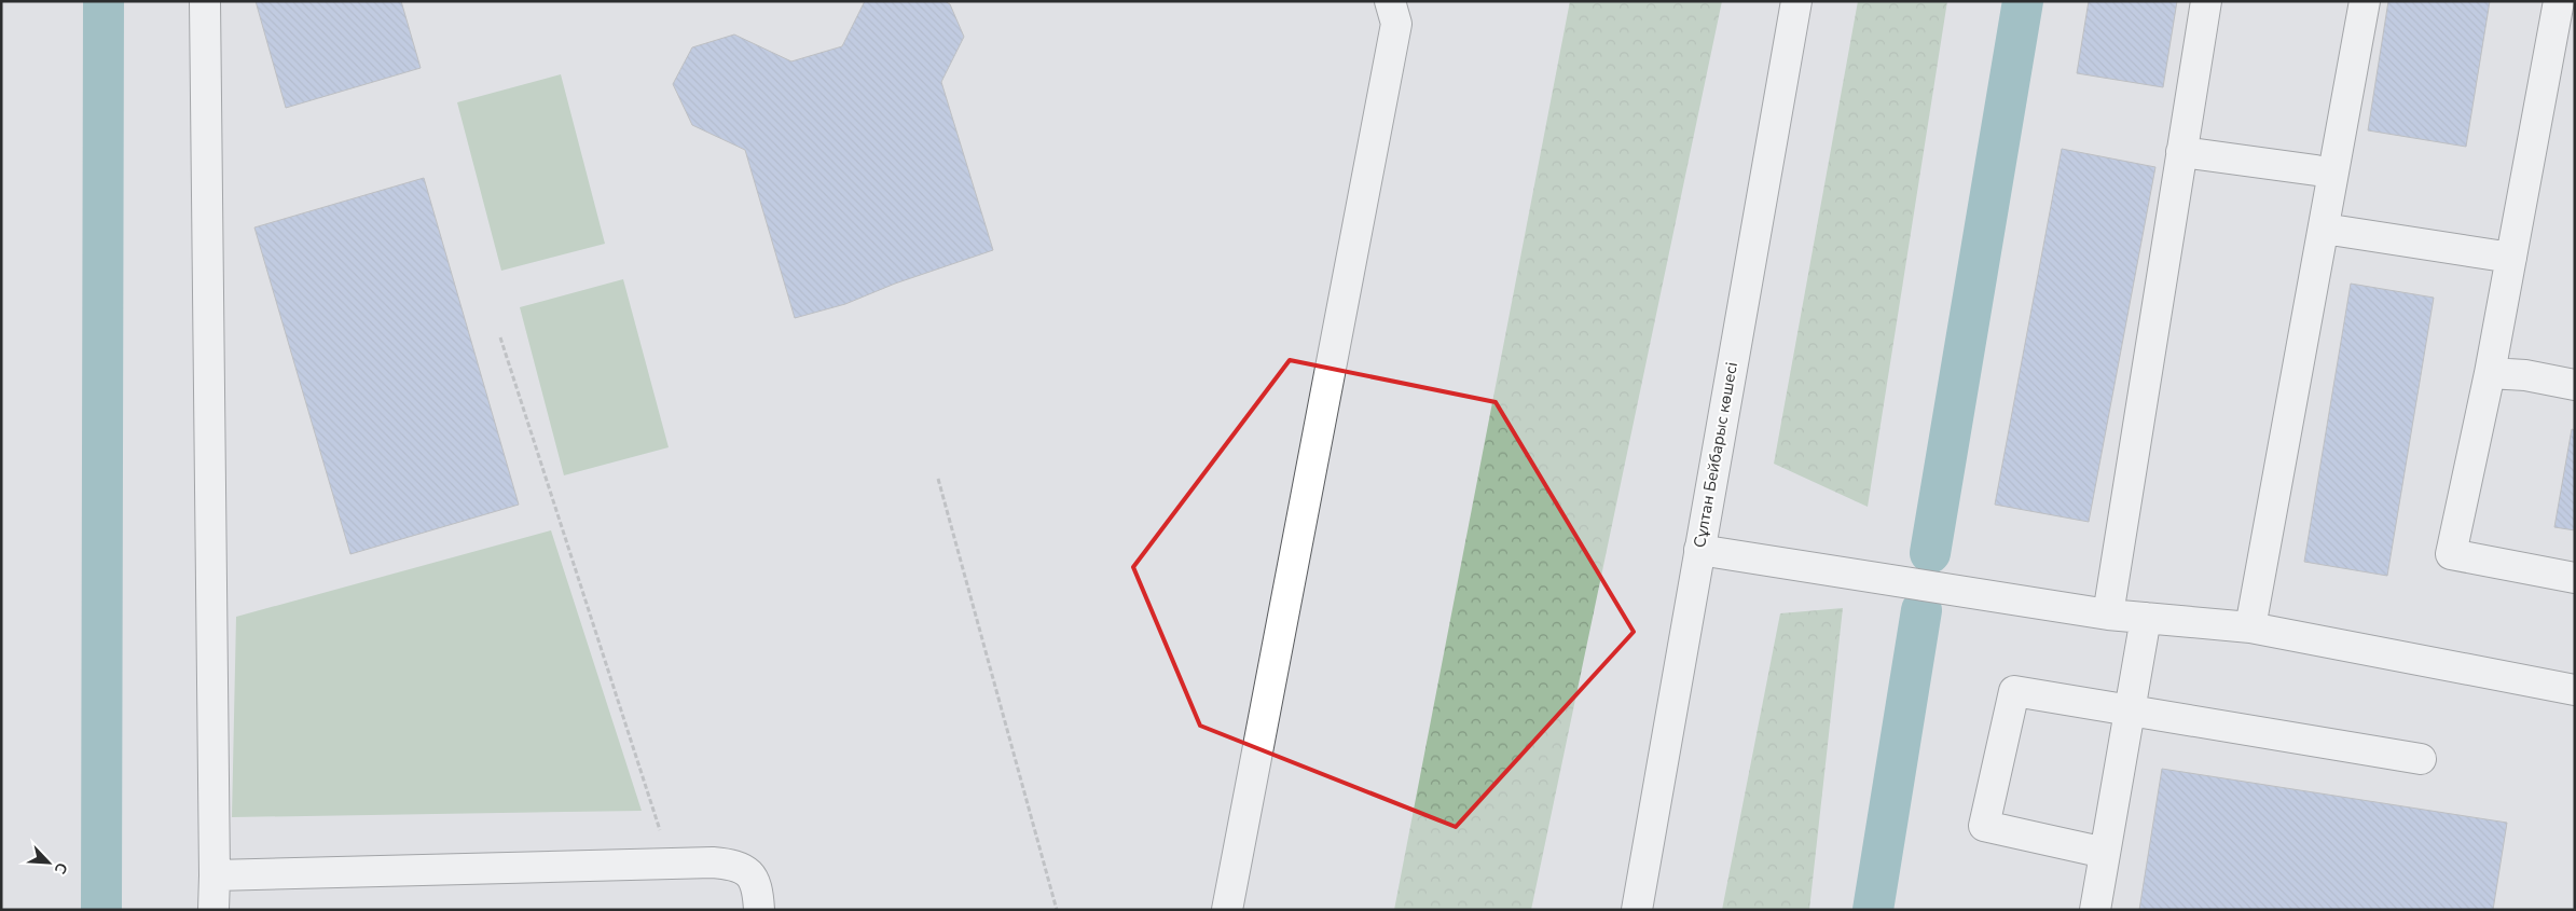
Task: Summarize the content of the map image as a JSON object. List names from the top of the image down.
{
  "streets": {
    "main road": ["Сұлтан Бейбарыс көшесі"]
  },
  "north": "bottom right"
}
